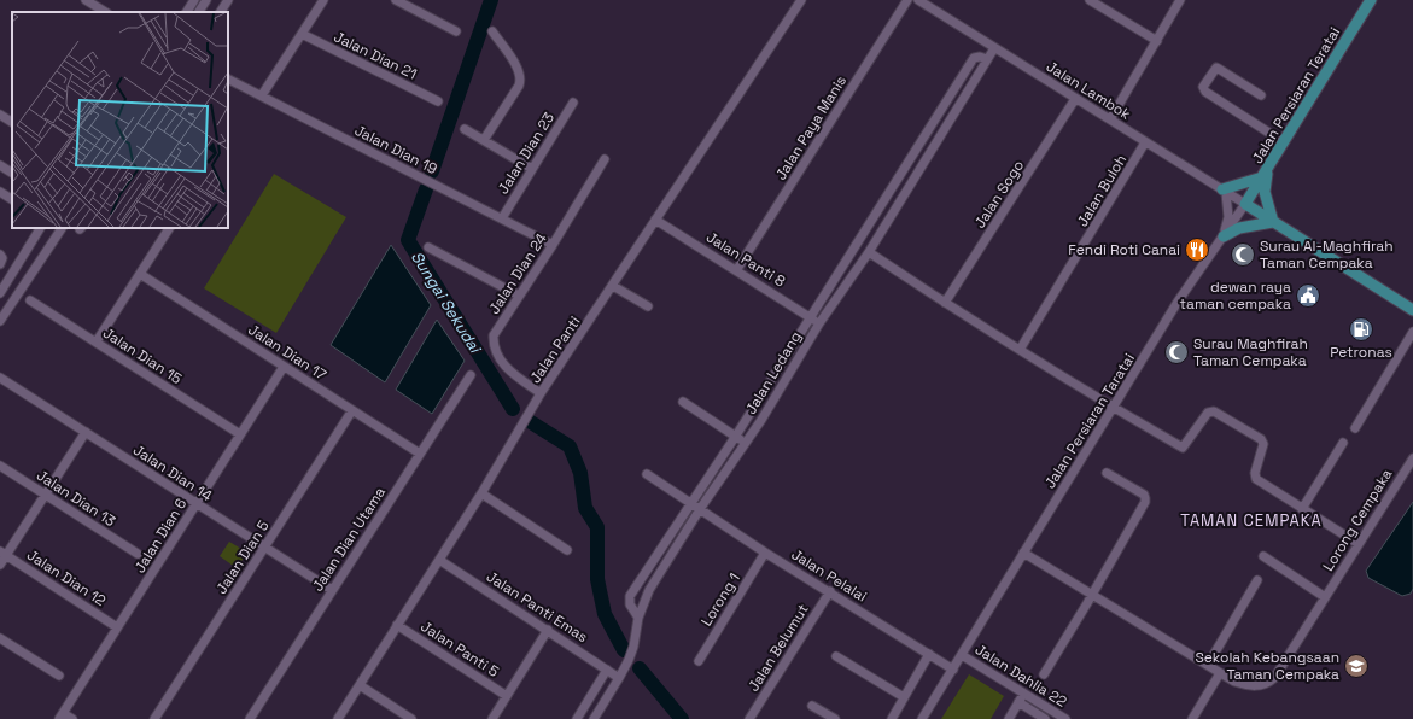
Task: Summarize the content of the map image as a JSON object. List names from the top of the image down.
{
  "streets": {
    "main road": ["Jalan Persiaran Teratai"],
    "street": [
      "Jalan Dian 21",
      "Jalan Lambok",
      "Jalan Paya Manis",
      "Jalan Dian 19",
      "Jalan Dian 23",
      "Jalan Buloh",
      "Jalan Sogo",
      "Jalan Panti 8",
      "Jalan Dian 24",
      "Jalan Panti",
      "Jalan Dian 17",
      "Jalan Dian 15",
      "Jalan Ledang",
      "Jalan Persiaran Taratai",
      "Jalan Dian 14",
      "Jalan Dian 13",
      "Lorong Cempaka",
      "Jalan Dian 6",
      "Jalan Dian Utama",
      "Jalan Dian 5",
      "Jalan Pelalai",
      "Jalan Dian 12",
      "Lorong 1",
      "Jalan Panti Emas",
      "Jalan Belumut",
      "Jalan Panti 5",
      "Jalan Dahlia 22"
    ]
  },
  "crossings": [
    ["Jalan Lambok", "Jalan Persiaran Teratai"],
    ["Jalan Lambok", "Jalan Buloh"],
    ["Jalan Lambok", "Jalan Sogo"],
    ["Jalan Lambok", "Jalan Ledang"],
    ["Jalan Lambok", "Jalan Persiaran Taratai"],
    ["Jalan Persiaran Teratai", "Jalan Persiaran Taratai"],
    ["Jalan Paya Manis", "Jalan Panti 8"],
    ["Jalan Dian 19", "Jalan Dian 23"],
    ["Jalan Dian 19", "Jalan Dian 24"],
    ["Jalan Panti 8", "Jalan Panti"],
    ["Jalan Panti 8", "Jalan Ledang"],
    ["Jalan Dian 24", "Jalan Panti"],
    ["Jalan Panti", "Jalan Panti Emas"],
    ["Jalan Panti", "Jalan Panti 5"],
    ["Jalan Dian 17", "Jalan Dian 6"],
    ["Jalan Dian 17", "Jalan Dian Utama"],
    ["Jalan Dian 17", "Jalan Dian 5"],
    ["Jalan Dian 15", "Jalan Dian 6"],
    ["Jalan Ledang", "Jalan Pelalai"],
    ["Jalan Ledang", "Jalan Panti Emas"],
    ["Jalan Persiaran Taratai", "Lorong Cempaka"],
    ["Jalan Persiaran Taratai", "Jalan Pelalai"],
    ["Jalan Persiaran Taratai", "Jalan Dahlia 22"],
    ["Jalan Dian 14", "Jalan Dian 6"],
    ["Jalan Dian 14", "Jalan Dian Utama"],
    ["Jalan Dian 14", "Jalan Dian 5"],
    ["Jalan Dian 6", "Jalan Dian 12"],
    ["Jalan Pelalai", "Lorong 1"],
    ["Jalan Pelalai", "Jalan Belumut"]
  ],
  "districts": ["TAMAN CEMPAKA"],
  "water": ["Sungai Sekudai"],
  "places": {
    "restaurant": ["Fendi Roti Canai"],
    "mosque": ["Surau Al-Maghfirah Taman Cempaka", "Surau Maghfirah Taman Cempaka"],
    "public building": ["dewan raya taman cempaka"],
    "fuel station": ["Petronas"],
    "school or university": ["Sekolah Kebangsaan Taman Cempaka"]
  }
}
